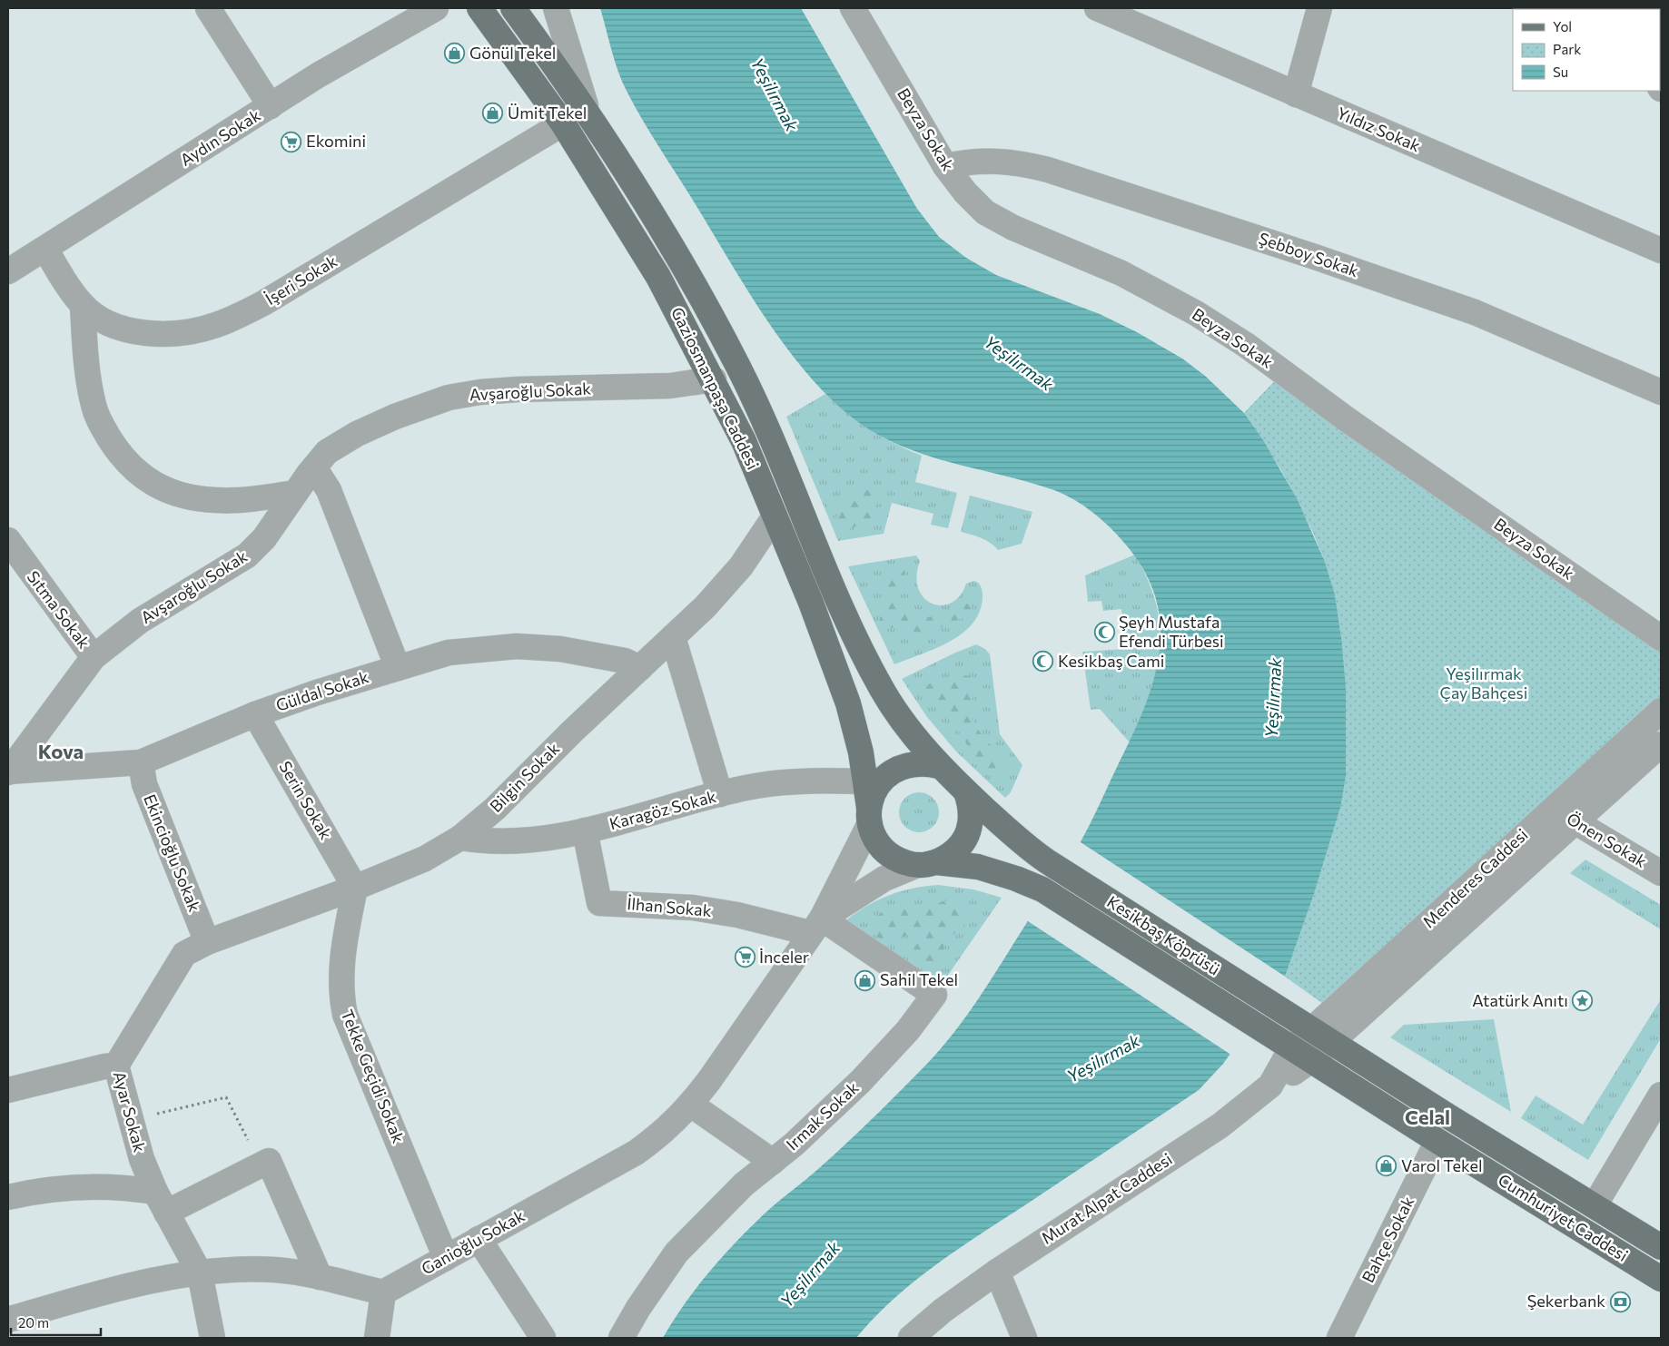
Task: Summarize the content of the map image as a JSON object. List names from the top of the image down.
{
  "streets": {
    "main road": ["Gaziosmanpaşa Caddesi", "Kesikbaş Köprüsü", "Cumhuriyet Caddesi"],
    "street": [
      "Beyza Sokak",
      "Yıldız Sokak",
      "Aydın Sokak",
      "Şebboy Sokak",
      "İşeri Sokak",
      "Avşaroğlu Sokak",
      "Sıtma Sokak",
      "Güldal Sokak",
      "Bilgin Sokak",
      "Serin Sokak",
      "Karagöz Sokak",
      "Önen Sokak",
      "Ekincioğlu Sokak",
      "Menderes Caddesi",
      "İlhan Sokak",
      "Tekke Geçidi Sokak",
      "Ayar Sokak",
      "Irmak Sokak",
      "Murat Alpat Caddesi",
      "Bahçe Sokak",
      "Ganioğlu Sokak"
    ]
  },
  "crossings": [
    ["Beyza Sokak", "Şebboy Sokak"],
    ["Aydın Sokak", "İşeri Sokak"],
    ["İşeri Sokak", "Gaziosmanpaşa Caddesi"],
    ["Gaziosmanpaşa Caddesi", "Avşaroğlu Sokak"],
    ["Gaziosmanpaşa Caddesi", "Bilgin Sokak"],
    ["Gaziosmanpaşa Caddesi", "Karagöz Sokak"],
    ["Gaziosmanpaşa Caddesi", "Kesikbaş Köprüsü"],
    ["Gaziosmanpaşa Caddesi", "Ganioğlu Sokak"],
    ["Avşaroğlu Sokak", "Sıtma Sokak"],
    ["Avşaroğlu Sokak", "Güldal Sokak"],
    ["Güldal Sokak", "Bilgin Sokak"],
    ["Güldal Sokak", "Serin Sokak"],
    ["Güldal Sokak", "Ekincioğlu Sokak"],
    ["Bilgin Sokak", "Serin Sokak"],
    ["Bilgin Sokak", "Karagöz Sokak"],
    ["Bilgin Sokak", "Ekincioğlu Sokak"],
    ["Bilgin Sokak", "Tekke Geçidi Sokak"],
    ["Bilgin Sokak", "Ayar Sokak"],
    ["Serin Sokak", "Tekke Geçidi Sokak"],
    ["Karagöz Sokak", "İlhan Sokak"],
    ["Önen Sokak", "Menderes Caddesi"],
    ["Ekincioğlu Sokak", "Ayar Sokak"],
    ["Menderes Caddesi", "Murat Alpat Caddesi"],
    ["Menderes Caddesi", "Cumhuriyet Caddesi"],
    ["İlhan Sokak", "Irmak Sokak"],
    ["İlhan Sokak", "Ganioğlu Sokak"],
    ["Kesikbaş Köprüsü", "Cumhuriyet Caddesi"],
    ["Kesikbaş Köprüsü", "Ganioğlu Sokak"],
    ["Tekke Geçidi Sokak", "Ganioğlu Sokak"],
    ["Irmak Sokak", "Ganioğlu Sokak"],
    ["Murat Alpat Caddesi", "Cumhuriyet Caddesi"],
    ["Cumhuriyet Caddesi", "Bahçe Sokak"]
  ],
  "districts": ["Kova", "Celal"],
  "water": ["Yeşilırmak"],
  "parks": ["Yeşilırmak Çay Bahçesi"],
  "places": {
    "shop": [
      "Gönül Tekel",
      "Ümit Tekel",
      "Sahil Tekel",
      "Varol Tekel"
    ],
    "supermarket": ["Ekomini", "İnceler"],
    "mosque": ["Şeyh Mustafa Efendi Türbesi", "Kesikbaş Cami"],
    "place": ["Atatürk Anıtı"],
    "bank": ["Şekerbank"]
  },
  "legend": ["Yol", "Park", "Su"],
  "scale_bar": "20 m"
}
